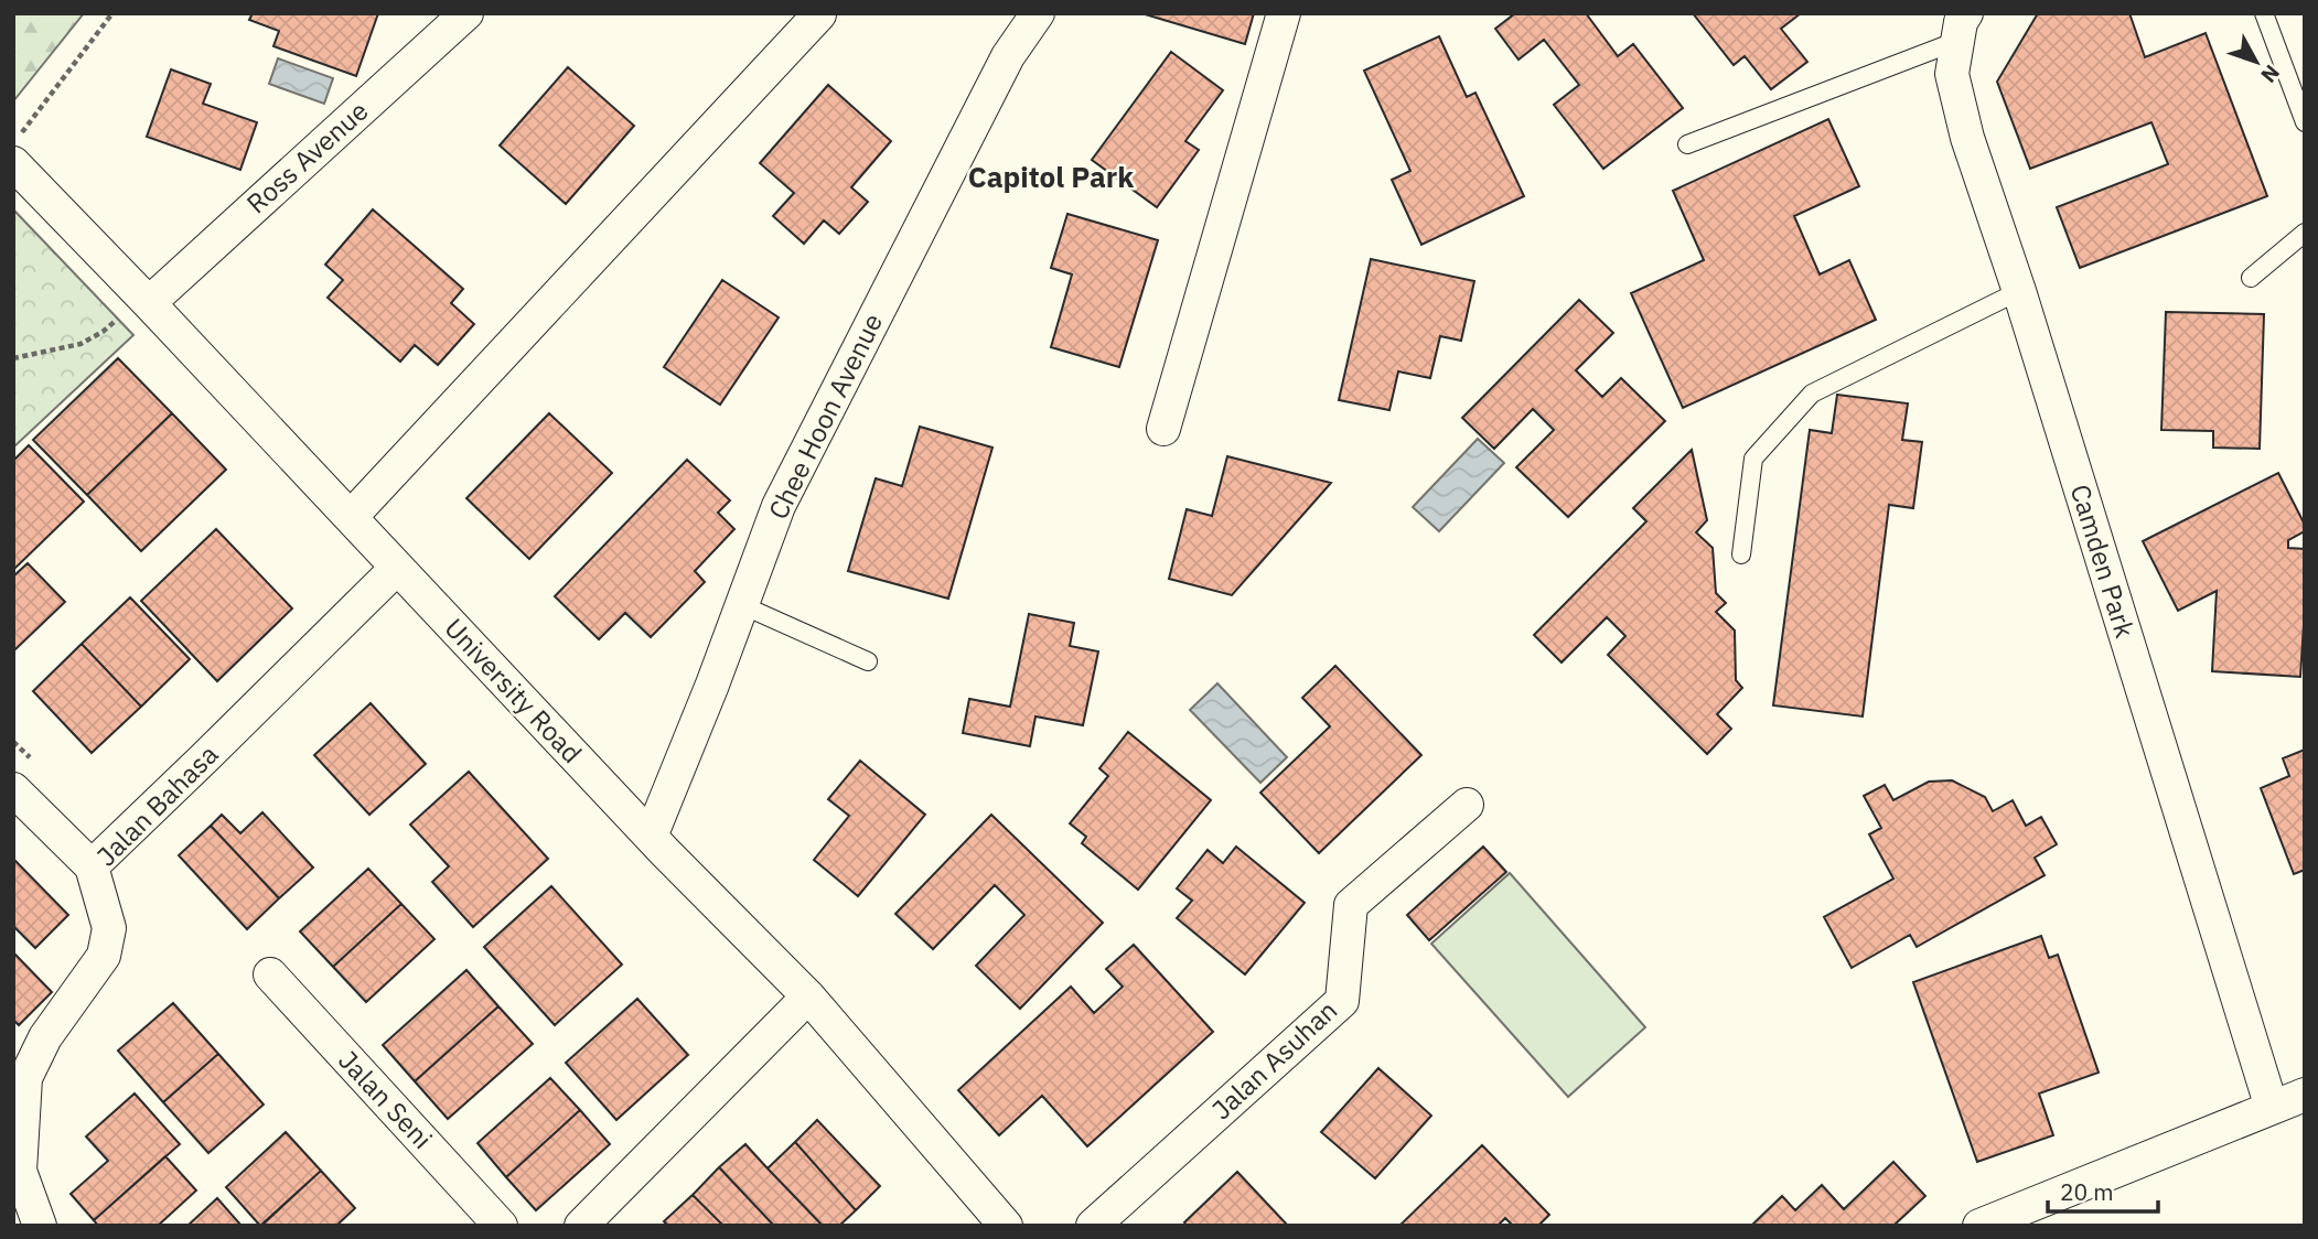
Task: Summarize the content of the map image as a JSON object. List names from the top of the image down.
{
  "streets": {
    "street": [
      "Ross Avenue",
      "Chee Hoon Avenue",
      "Camden Park",
      "University Road",
      "Jalan Bahasa",
      "Jalan Asuhan",
      "Jalan Seni"
    ]
  },
  "crossings": [
    ["Ross Avenue", "University Road"],
    ["Chee Hoon Avenue", "University Road"],
    ["University Road", "Jalan Bahasa"]
  ],
  "districts": ["Capitol Park"],
  "scale_bar": "20 m",
  "north": "bottom right"
}
